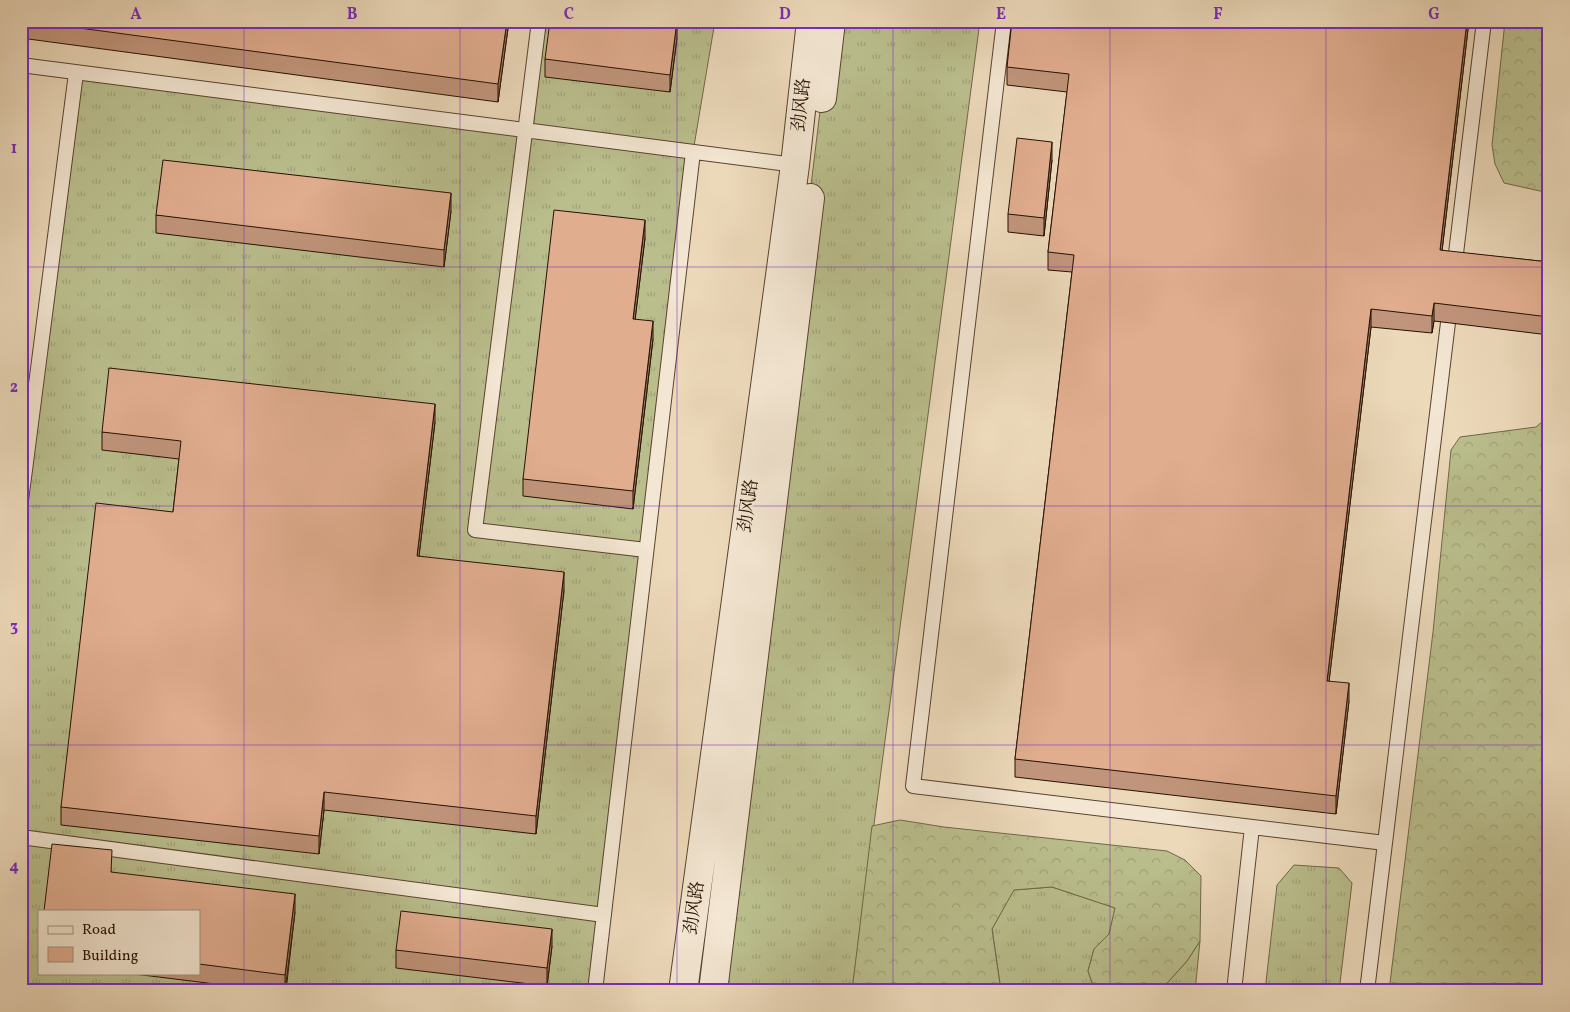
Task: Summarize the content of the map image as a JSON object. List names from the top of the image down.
{
  "streets": {
    "street": ["劲风路"]
  },
  "legend": ["Road", "Building"],
  "grid": {
    "columns": [
      "A",
      "B",
      "C",
      "D",
      "E",
      "F",
      "G"
    ],
    "rows": [
      "1",
      "2",
      "3",
      "4"
    ]
  }
}
